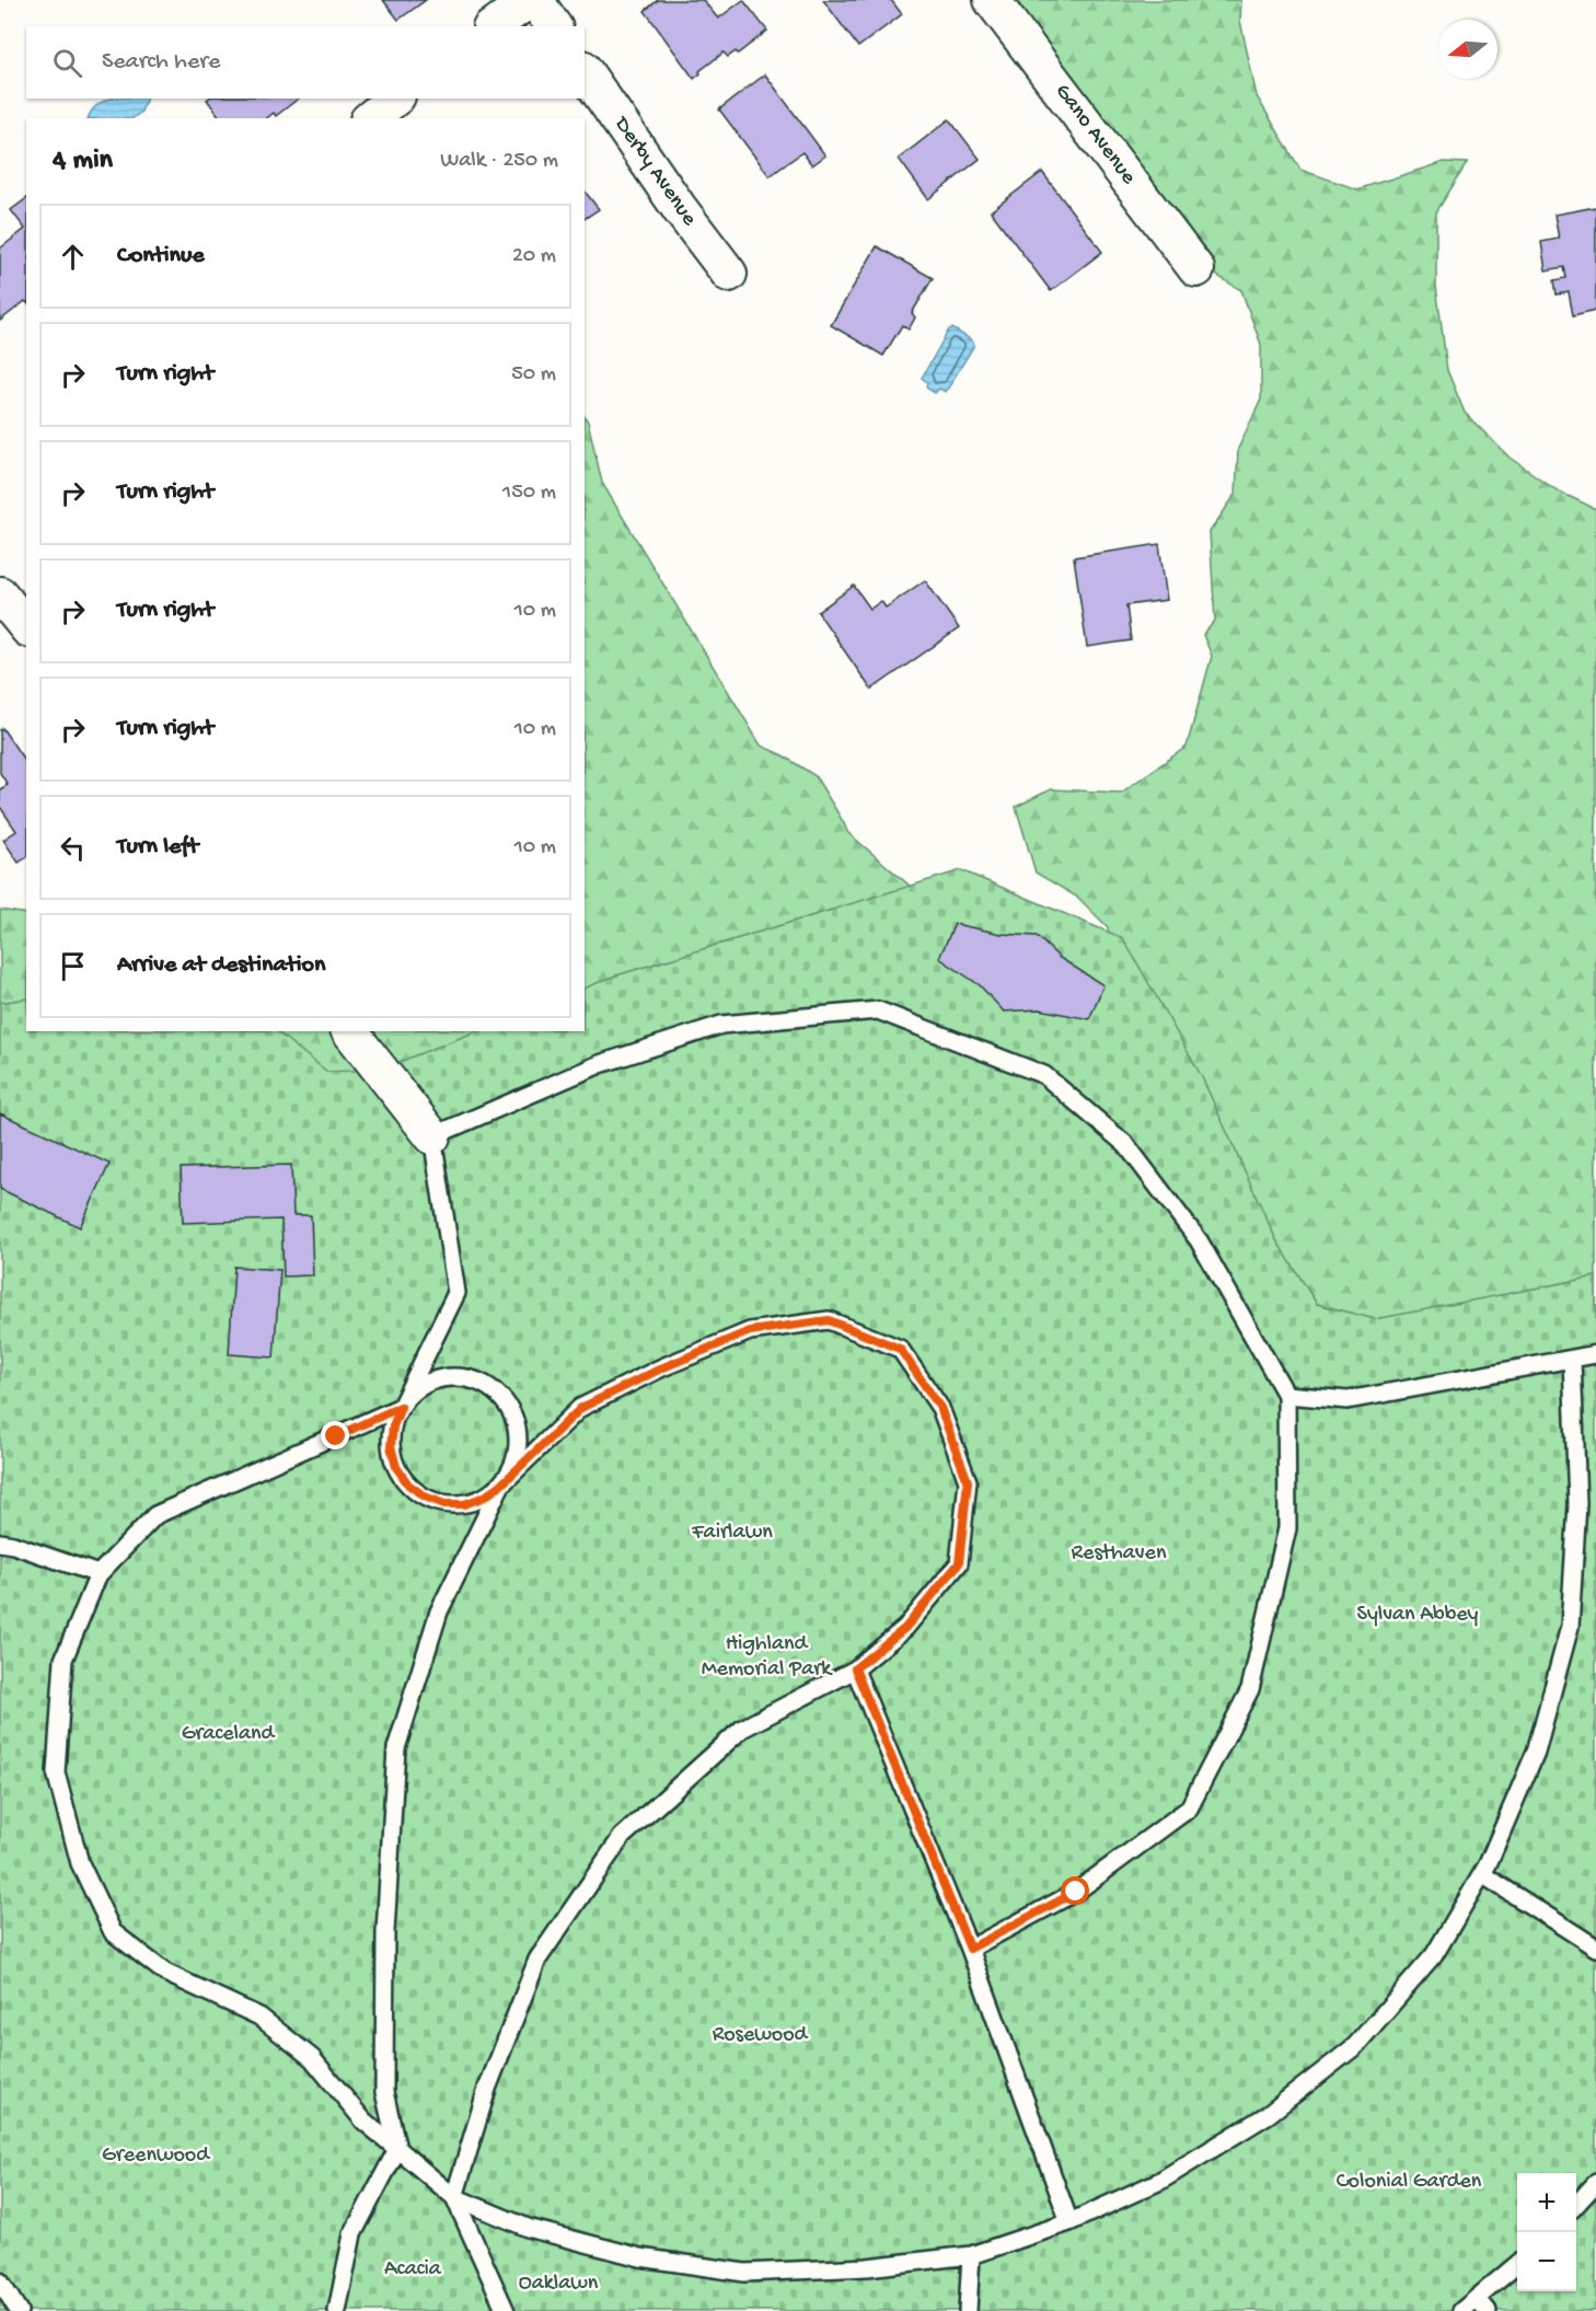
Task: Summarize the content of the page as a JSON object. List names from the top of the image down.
{
  "streets": {
    "street": ["Gano Avenue", "Derby Avenue"]
  },
  "parks": [
    "Fairlawn",
    "Resthaven",
    "Sylvan Abbey",
    "Highland Memorial Park",
    "Graceland",
    "Rosewood",
    "Greenwood",
    "Colonial Garden",
    "Acacia",
    "Oaklawn"
  ],
  "north": "left",
  "page": {
    "search": "Search here",
    "heading": ["4 min", "Walk · 250 m"],
    "list": [
      ["Continue", "20 m"],
      ["Turn right", "50 m"],
      ["Turn right", "150 m"],
      ["Turn right", "10 m"],
      ["Turn right", "10 m"],
      ["Turn left", "10 m"],
      "Arrive at destination"
    ],
    "map_buttons": ["+", "−"]
  }
}
